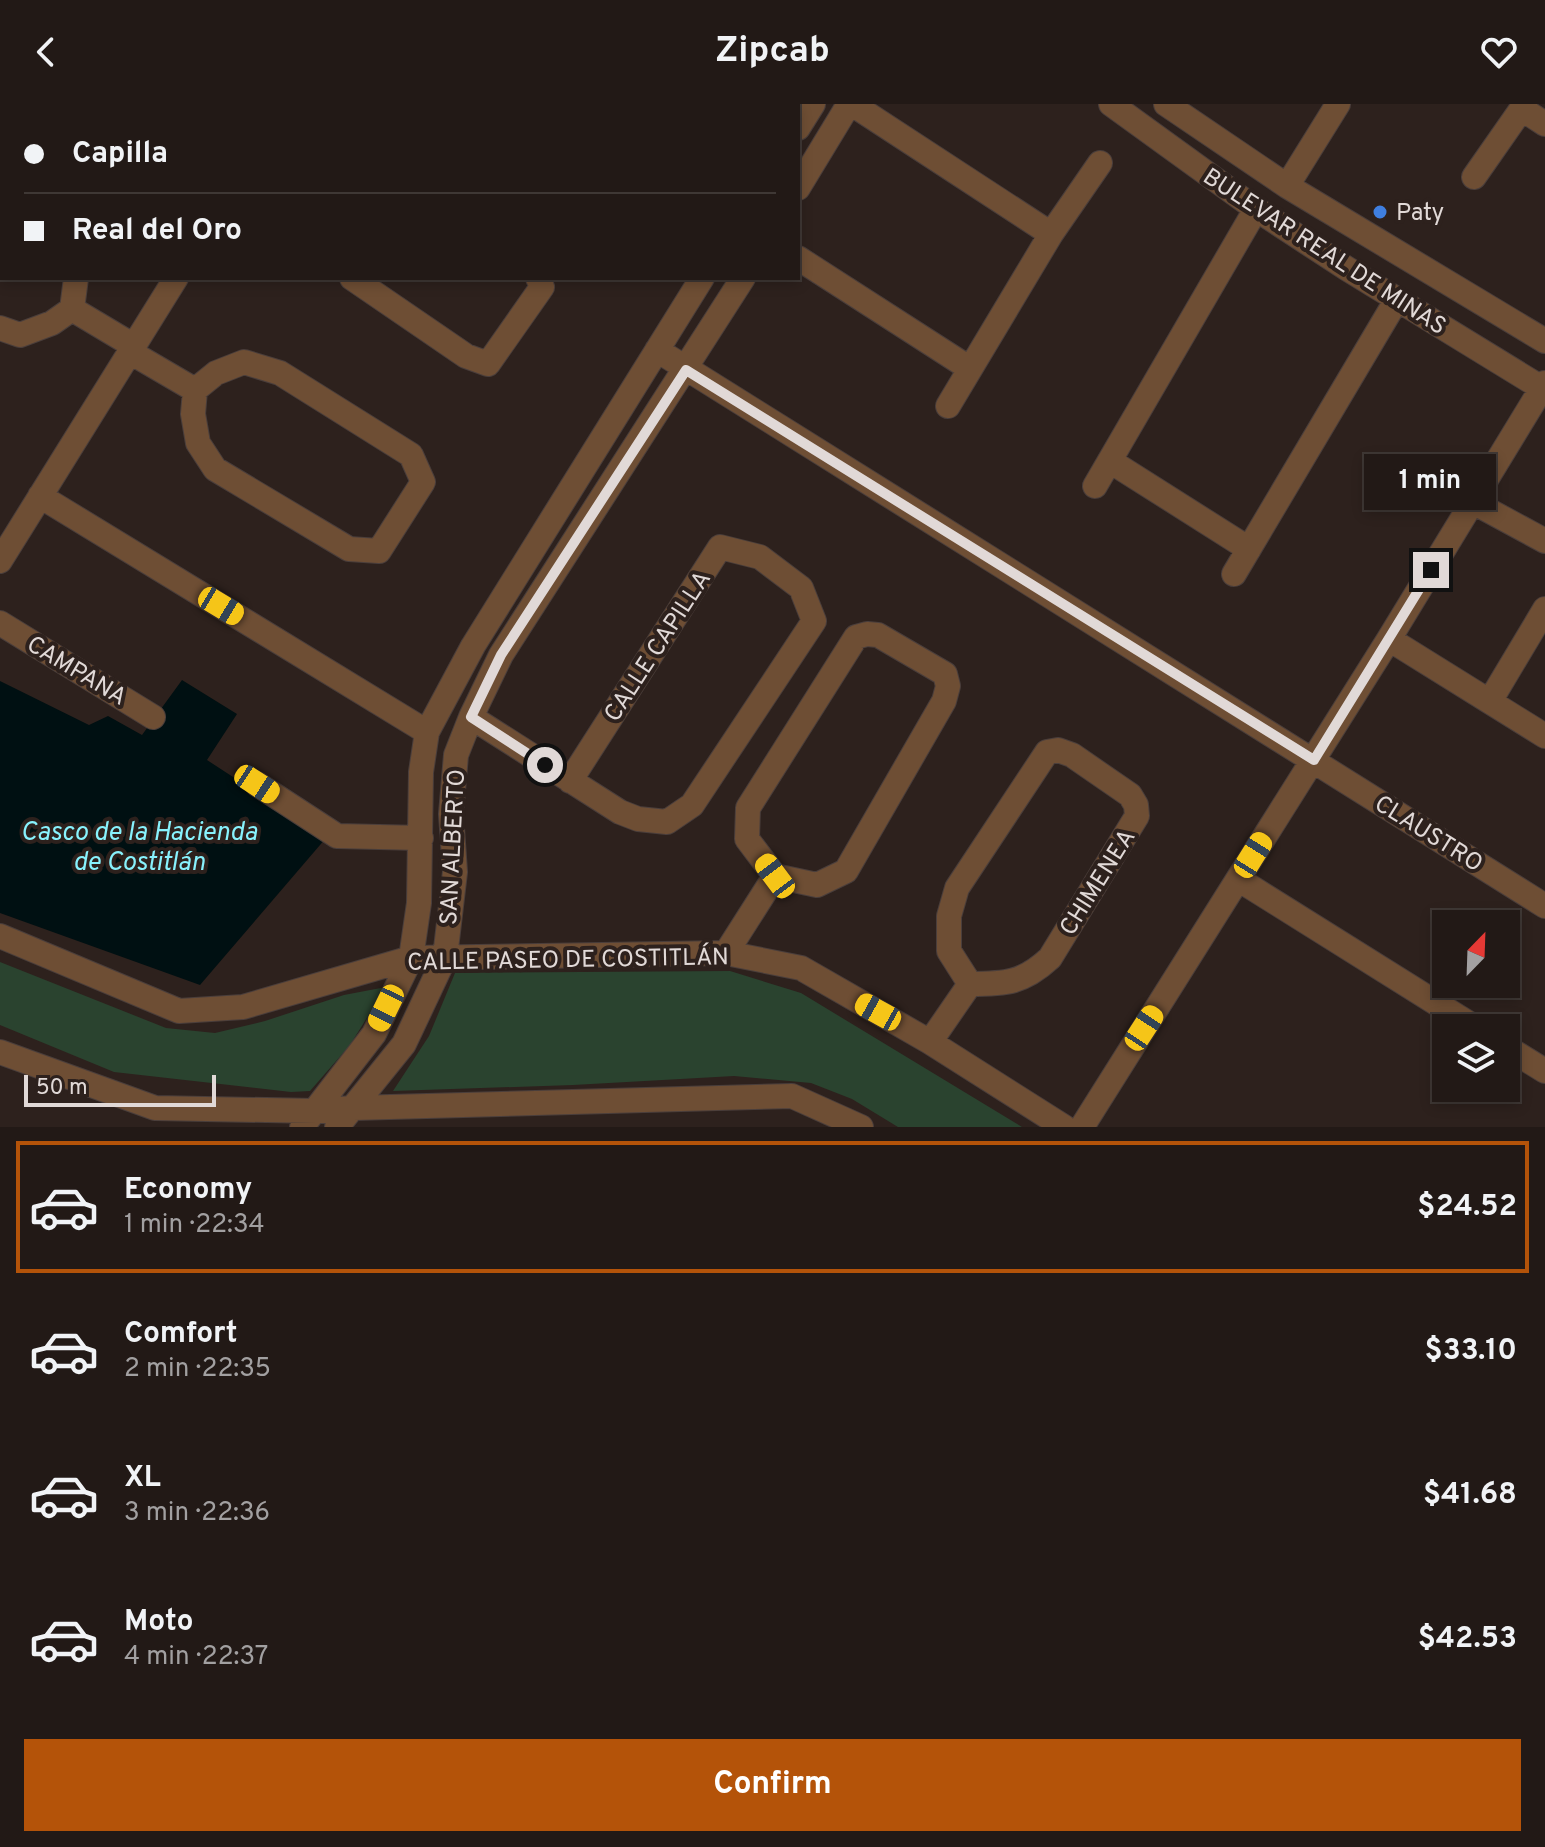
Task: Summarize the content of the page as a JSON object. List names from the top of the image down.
{
  "streets": {
    "street": [
      "BULEVAR REAL DE MINAS",
      "CALLE CAPILLA",
      "CAMPANA",
      "CLAUSTRO",
      "SAN ALBERTO",
      "CHIMENEA",
      "CALLE PASEO DE COSTITLÁN"
    ]
  },
  "crossings": [
    ["CLAUSTRO", "SAN ALBERTO"],
    ["SAN ALBERTO", "CALLE PASEO DE COSTITLÁN"]
  ],
  "water": ["Casco de la Hacienda de Costitlán"],
  "places": ["Paty"],
  "scale_bar": "50 m",
  "north": "top right",
  "page": {
    "header": "Zipcab",
    "banner": ["Capilla", "Real del Oro"],
    "bubble": "1 min",
    "scale": "50 m",
    "list": [
      {
        "name": "Economy",
        "note": "1 min · 22:34",
        "value": "$24.52"
      },
      {
        "name": "Comfort",
        "note": "2 min · 22:35",
        "value": "$33.10"
      },
      {
        "name": "XL",
        "note": "3 min · 22:36",
        "value": "$41.68"
      },
      {
        "name": "Moto",
        "note": "4 min · 22:37",
        "value": "$42.53"
      }
    ],
    "buttons": "Confirm"
  }
}
